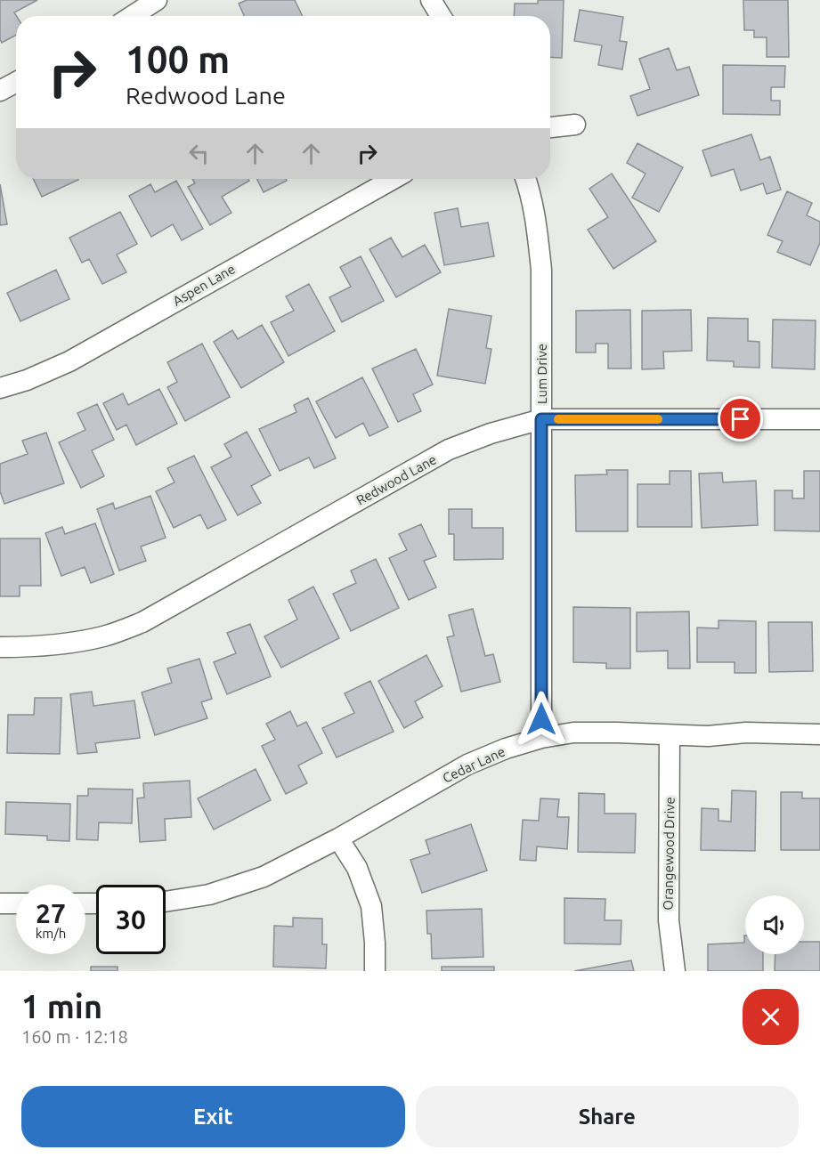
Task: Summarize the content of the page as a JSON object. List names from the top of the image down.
{
  "streets": {
    "street": [
      "Aspen Lane",
      "Lum Drive",
      "Redwood Lane",
      "Cedar Lane",
      "Orangewood Drive"
    ]
  },
  "crossings": [
    ["Lum Drive", "Redwood Lane"],
    ["Lum Drive", "Cedar Lane"],
    ["Cedar Lane", "Orangewood Drive"]
  ],
  "page": {
    "turn": ["100 m", "Redwood Lane"],
    "speed": "27 km/h",
    "limit": "30",
    "heading": ["1 min", "160 m · 12:18"],
    "buttons": ["Exit", "Share"]
  }
}
